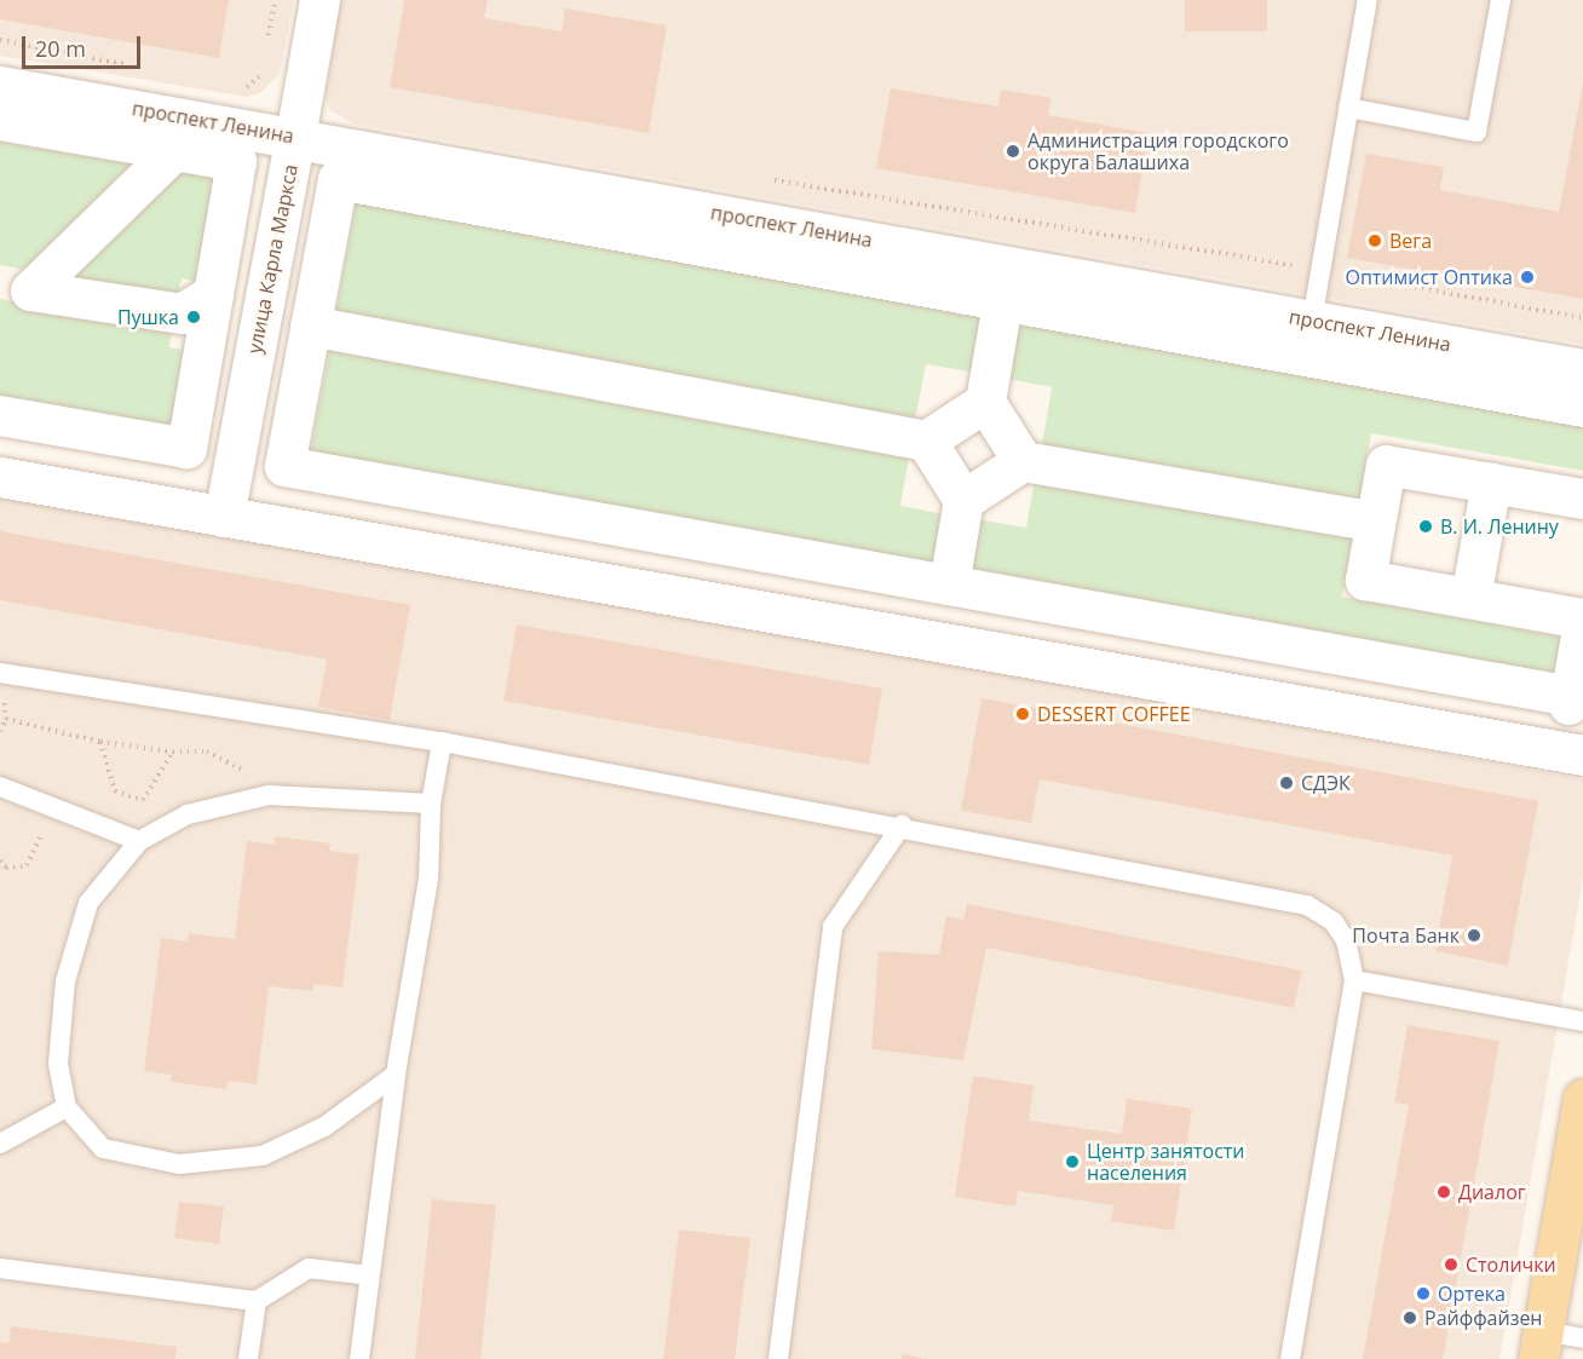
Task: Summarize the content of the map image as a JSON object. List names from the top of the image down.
{
  "streets": {
    "street": ["проспект Ленина", "улица Карла Маркса"]
  },
  "crossings": [
    ["проспект Ленина", "улица Карла Маркса"]
  ],
  "places": [
    "Администрация городского округа Балашиха",
    "Вега",
    "Оптимист Оптика",
    "Пушка",
    "В. И. Ленину",
    "DESSERT COFFEE",
    "СДЭК",
    "Почта Банк",
    "Центр занятости населения",
    "Диалог",
    "Столички",
    "Ортека",
    "Райффайзен"
  ],
  "scale_bar": "20 m"
}
